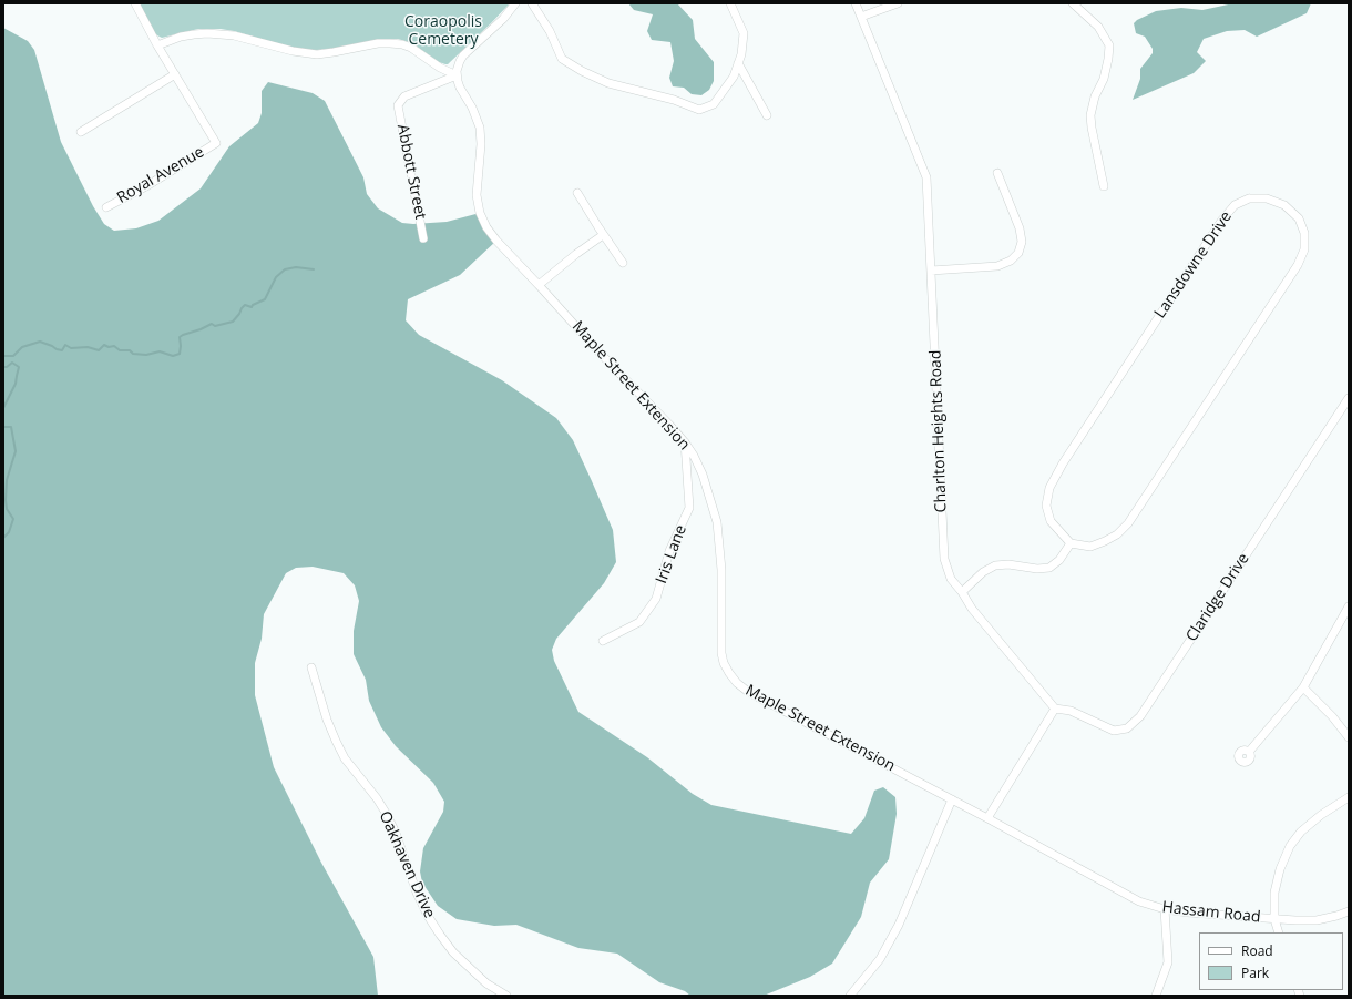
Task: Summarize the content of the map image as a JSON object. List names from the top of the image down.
{
  "streets": {
    "street": [
      "Abbott Street",
      "Royal Avenue",
      "Lansdowne Drive",
      "Maple Street Extension",
      "Charlton Heights Road",
      "Iris Lane",
      "Claridge Drive",
      "Oakhaven Drive",
      "Hassam Road"
    ]
  },
  "crossings": [
    ["Abbott Street", "Maple Street Extension"],
    ["Maple Street Extension", "Iris Lane"],
    ["Maple Street Extension", "Hassam Road"],
    ["Charlton Heights Road", "Claridge Drive"]
  ],
  "parks": ["Coraopolis Cemetery"],
  "legend": ["Road", "Park"]
}
